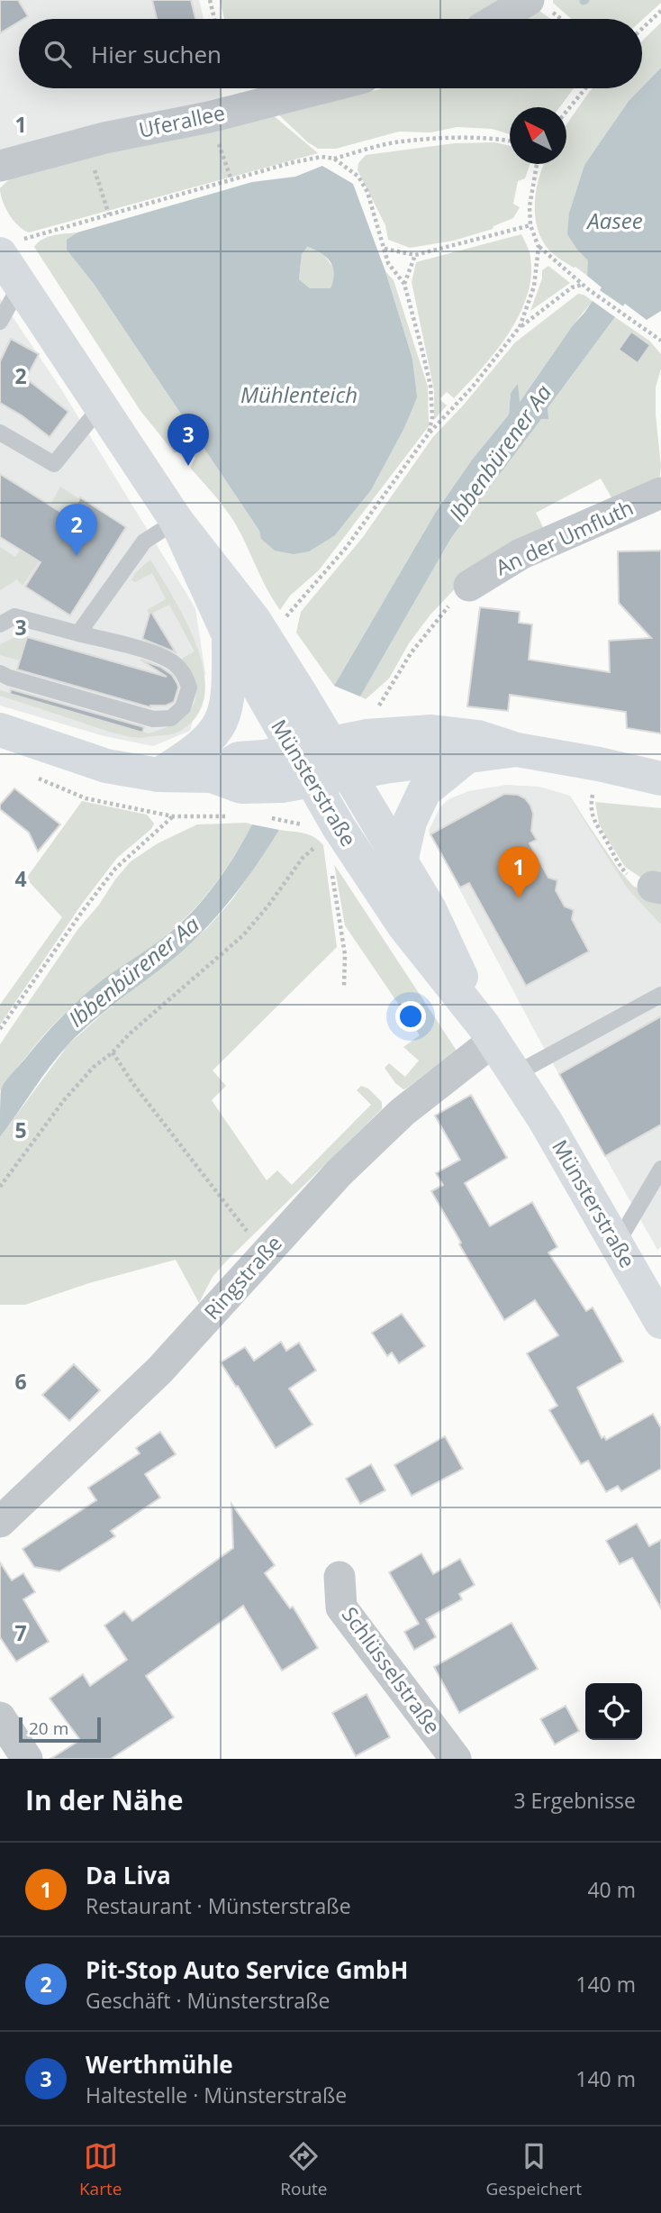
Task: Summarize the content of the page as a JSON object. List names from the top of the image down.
{
  "streets": {
    "main road": ["Münsterstraße"],
    "street": [
      "Uferallee",
      "An der Umfluth",
      "Ringstraße",
      "Schlüsselstraße"
    ]
  },
  "crossings": [
    ["Münsterstraße", "Ringstraße"]
  ],
  "water": ["Aasee", "Mühlenteich", "Ibbenbürener Aa"],
  "scale_bar": "20 m",
  "north": "top left",
  "page": {
    "search": "Hier suchen",
    "pins": ["3", "2", "1"],
    "scale": "20 m",
    "heading": ["In der Nähe", "3 Ergebnisse"],
    "list": [
      {
        "mark": "1",
        "name": "Da Liva",
        "note": "Restaurant · Münsterstraße",
        "value": "40 m"
      },
      {
        "mark": "2",
        "name": "Pit-Stop Auto Service GmbH",
        "note": "Geschäft · Münsterstraße",
        "value": "140 m"
      },
      {
        "mark": "3",
        "name": "Werthmühle",
        "note": "Haltestelle · Münsterstraße",
        "value": "140 m"
      }
    ],
    "nav": ["Karte", "Route", "Gespeichert"]
  },
  "grid": {
    "rows": [
      "1",
      "2",
      "3",
      "4",
      "5",
      "6",
      "7"
    ]
  }
}
